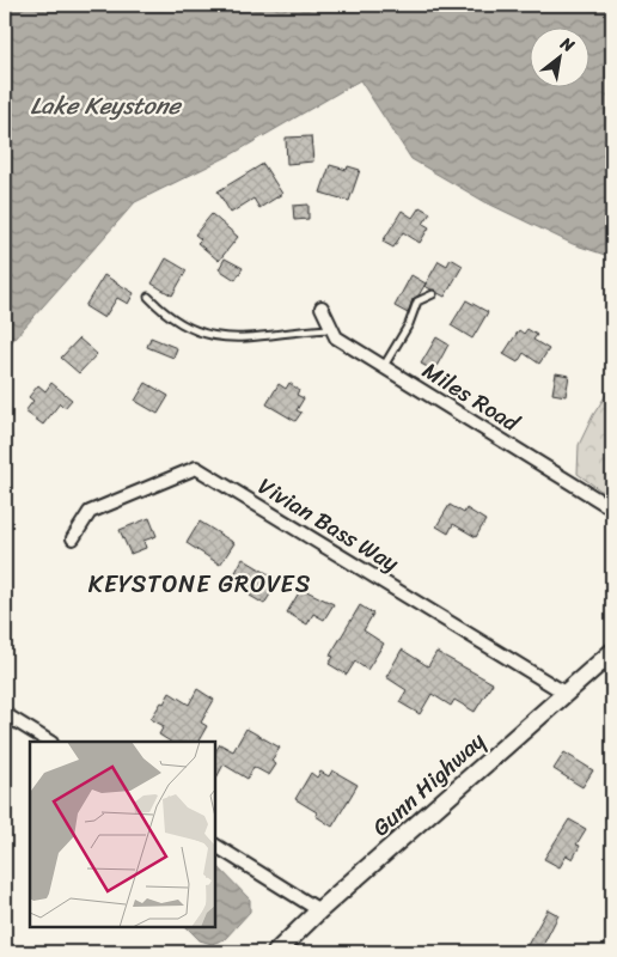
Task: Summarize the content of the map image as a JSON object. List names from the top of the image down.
{
  "streets": {
    "main road": ["Gunn Highway"],
    "street": ["Miles Road", "Vivian Bass Way"]
  },
  "crossings": [
    ["Vivian Bass Way", "Gunn Highway"]
  ],
  "districts": ["KEYSTONE GROVES"],
  "water": ["Lake Keystone"],
  "north": "top right"
}
